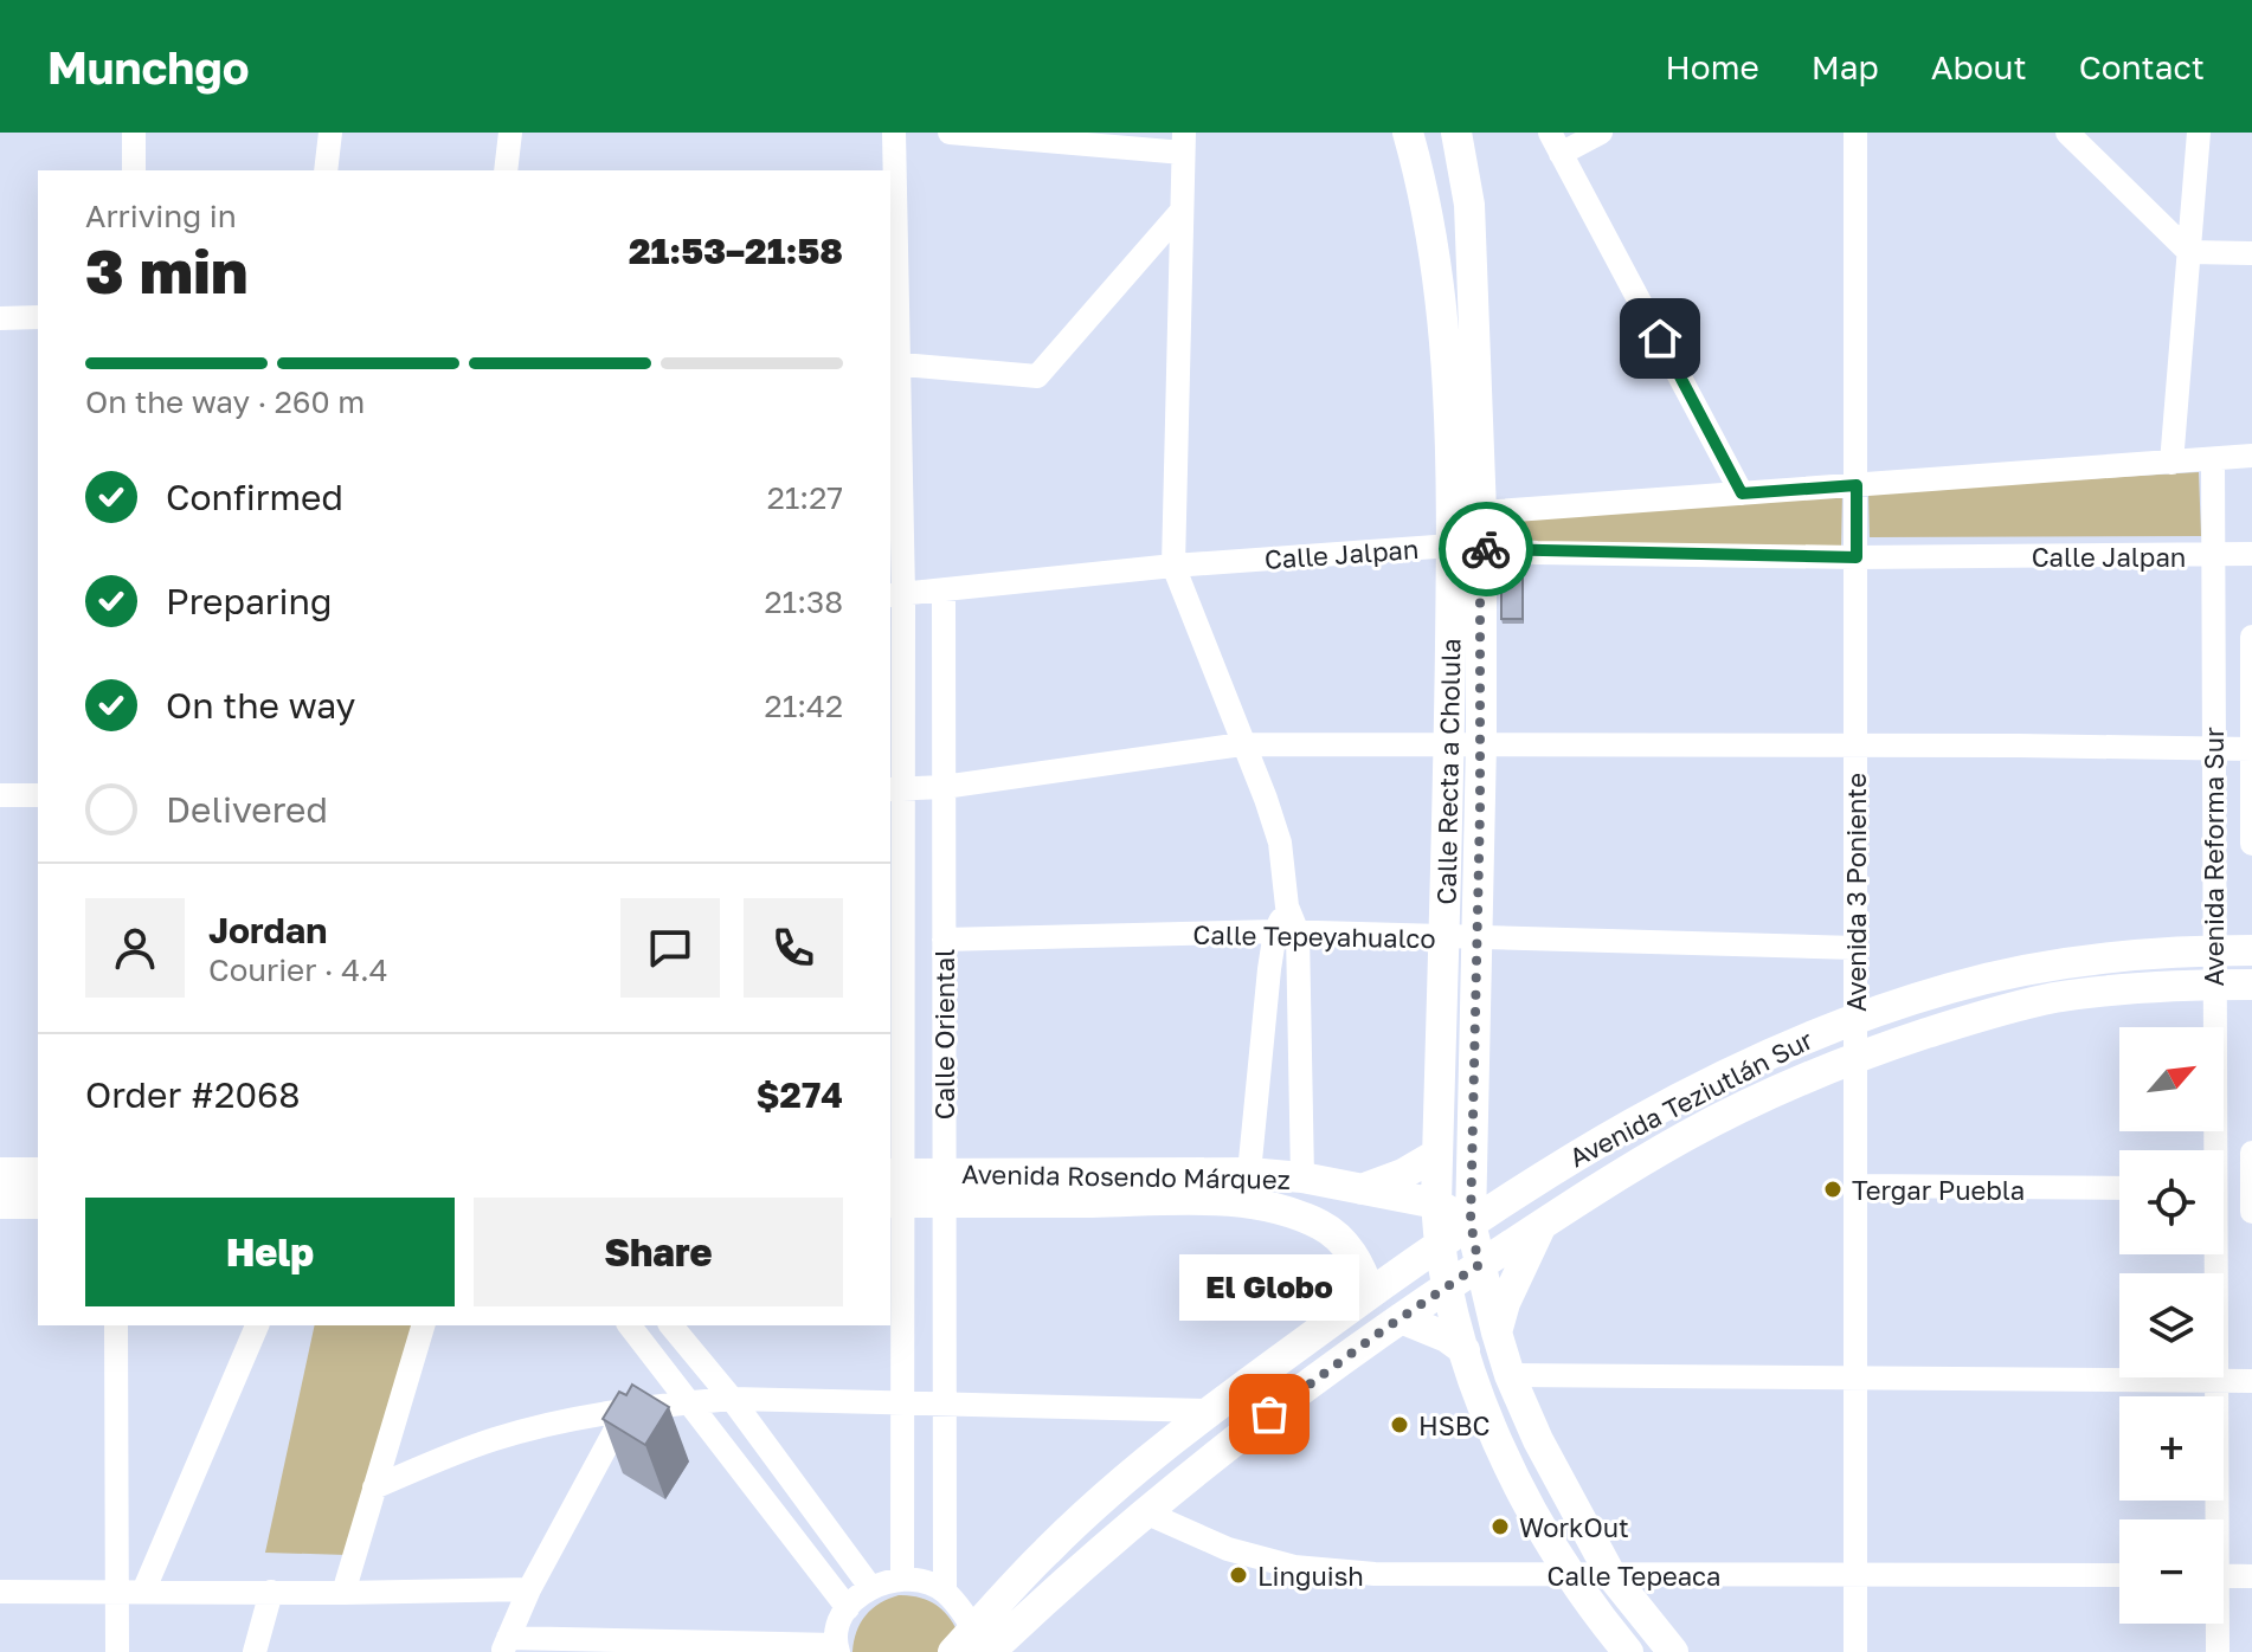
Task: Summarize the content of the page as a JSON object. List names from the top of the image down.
{
  "streets": {
    "main road": ["Calle Recta a Cholula", "Avenida Teziutlán Sur", "Avenida Rosendo Márquez"],
    "street": [
      "Calle Jalpan",
      "Avenida Reforma Sur",
      "Avenida 3 Poniente",
      "Calle Tepeyahualco",
      "Calle Oriental",
      "Calle Tepeaca"
    ]
  },
  "crossings": [
    ["Calle Jalpan", "Calle Recta a Cholula"],
    ["Calle Jalpan", "Avenida Reforma Sur"],
    ["Calle Jalpan", "Avenida 3 Poniente"],
    ["Calle Jalpan", "Calle Oriental"],
    ["Calle Recta a Cholula", "Calle Tepeyahualco"],
    ["Calle Recta a Cholula", "Avenida Teziutlán Sur"],
    ["Calle Recta a Cholula", "Avenida Rosendo Márquez"],
    ["Calle Recta a Cholula", "Calle Tepeaca"],
    ["Avenida Reforma Sur", "Avenida Teziutlán Sur"],
    ["Avenida 3 Poniente", "Calle Tepeyahualco"],
    ["Avenida 3 Poniente", "Avenida Teziutlán Sur"],
    ["Avenida 3 Poniente", "Calle Tepeaca"],
    ["Calle Tepeyahualco", "Calle Oriental"],
    ["Calle Oriental", "Avenida Rosendo Márquez"],
    ["Avenida Teziutlán Sur", "Avenida Rosendo Márquez"],
    ["Avenida Teziutlán Sur", "Calle Tepeaca"]
  ],
  "places": [
    "Tergar Puebla",
    "El Globo",
    "HSBC",
    "WorkOut",
    "Linguish"
  ],
  "north": "top right",
  "page": {
    "header": "Munchgo",
    "nav": [
      "Home",
      "Map",
      "About",
      "Contact"
    ],
    "heading": ["3 min", "Arriving in", "21:53–21:58"],
    "panel": [
      "Jordan",
      "Courier · 4.4",
      "Order #2068",
      "$274"
    ],
    "bar": "On the way · 260 m",
    "list": [
      ["Confirmed", "21:27"],
      ["Preparing", "21:38"],
      ["On the way", "21:42"],
      "Delivered"
    ],
    "map_buttons": ["+", "−"],
    "buttons": ["Help", "Share"],
    "bubble": "El Globo"
  }
}
